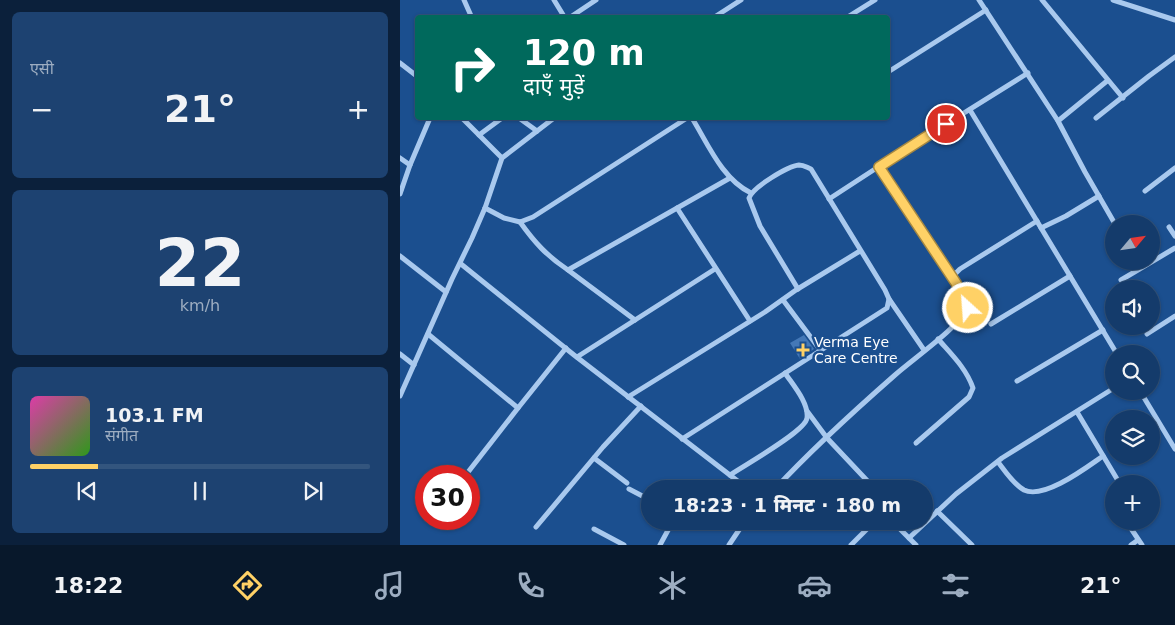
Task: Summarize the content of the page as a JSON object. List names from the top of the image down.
{
  "places": {
    "health": ["Verma Eye Care Centre"]
  },
  "north": "top right",
  "page": {
    "tile": [
      "एसी",
      ["22", "km/h"]
    ],
    "turn": ["120 m", "दाएँ मुड़ें"],
    "heat": ["−", "21°", "+"],
    "map_buttons": "+",
    "song": ["103.1 FM", "संगीत"],
    "limit": "30",
    "trip": "18:23 · 1 मिनट · 180 m",
    "tabs": ["18:22", "21°"]
  }
}
